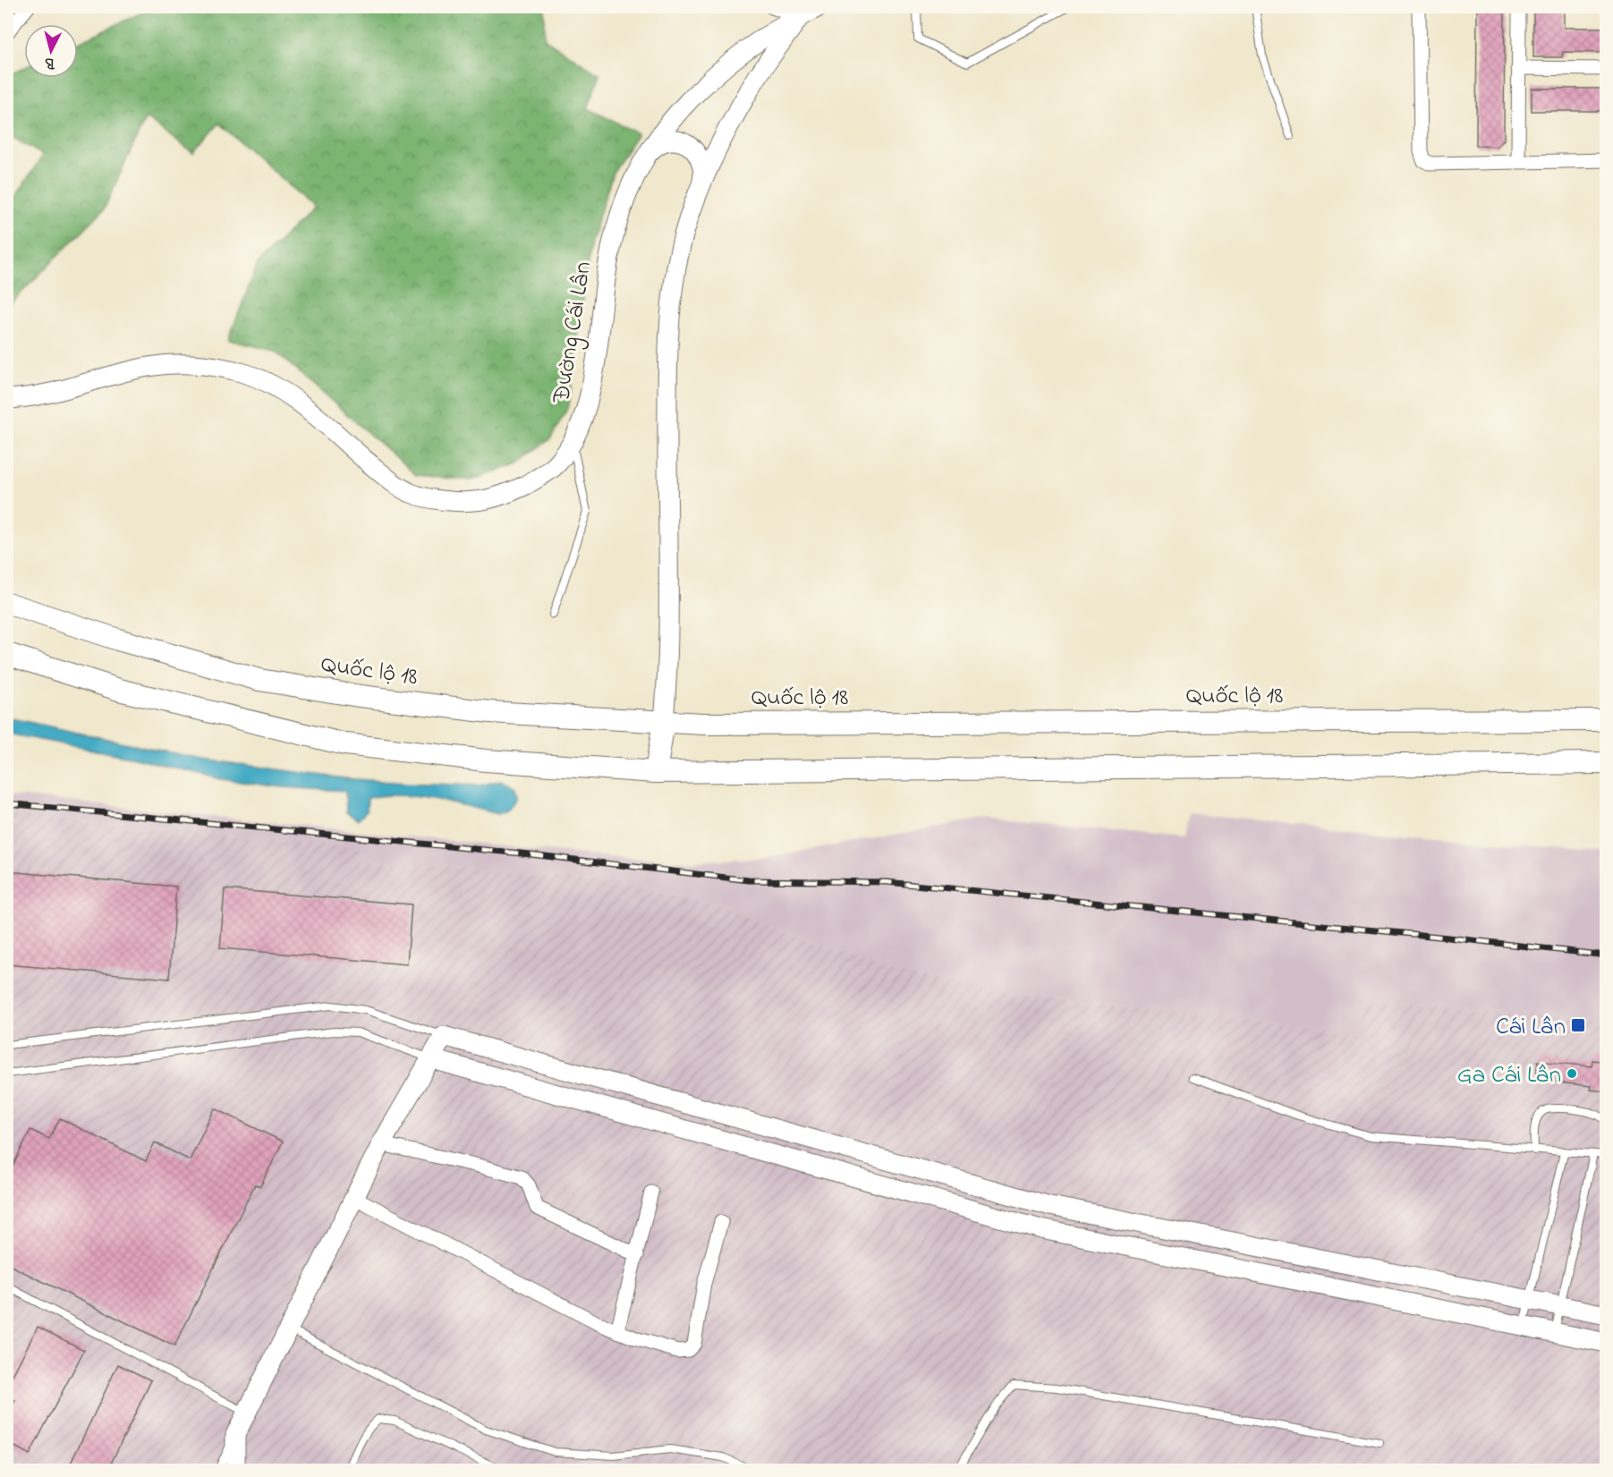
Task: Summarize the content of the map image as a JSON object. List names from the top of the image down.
{
  "streets": {
    "main road": ["Đường Cái Lân", "Quốc lộ 18"]
  },
  "places": {
    "transit": ["Cái Lân"],
    "other": ["Ga Cái Lân"]
  },
  "north": "bottom"
}
